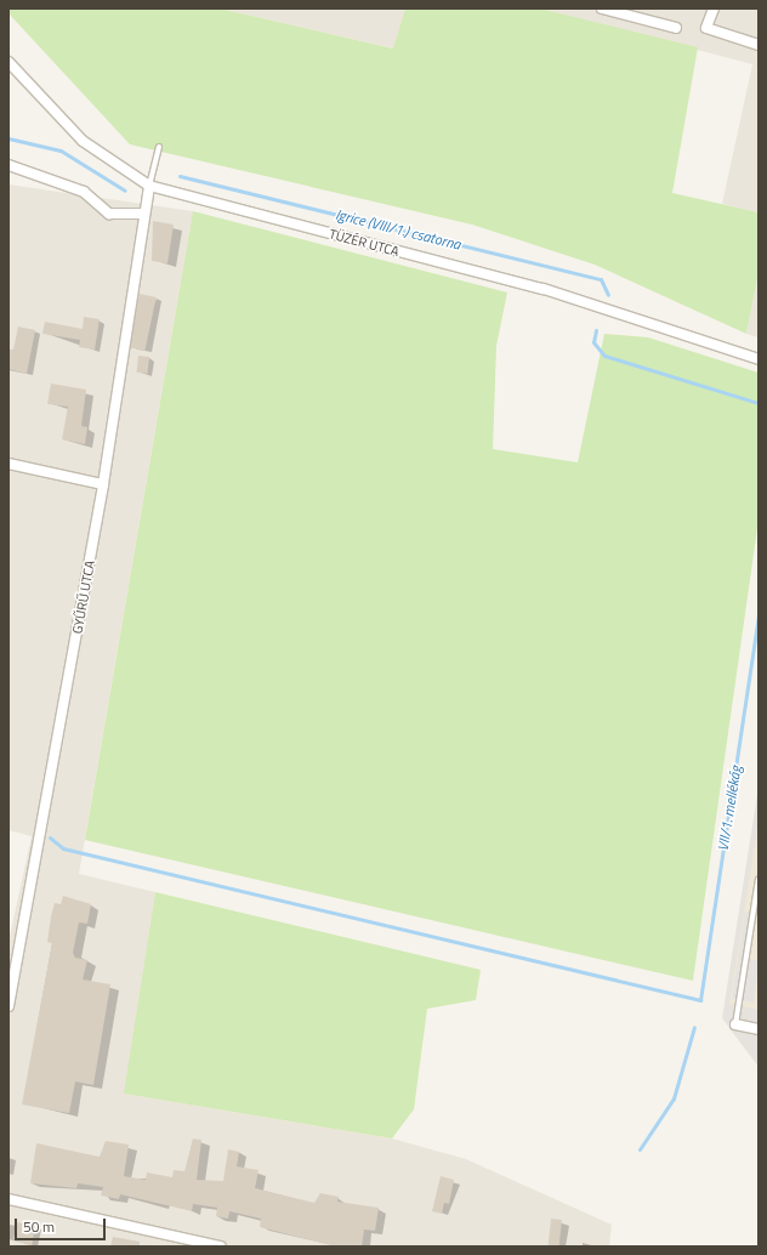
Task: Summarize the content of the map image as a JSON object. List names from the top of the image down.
{
  "streets": {
    "street": ["TÜZÉR UTCA", "GYŰRŰ UTCA"]
  },
  "crossings": [
    ["TÜZÉR UTCA", "GYŰRŰ UTCA"]
  ],
  "water": ["Igrice (VIII/1.) csatorna", "VII/1. mellékág"],
  "scale_bar": "50 m"
}
